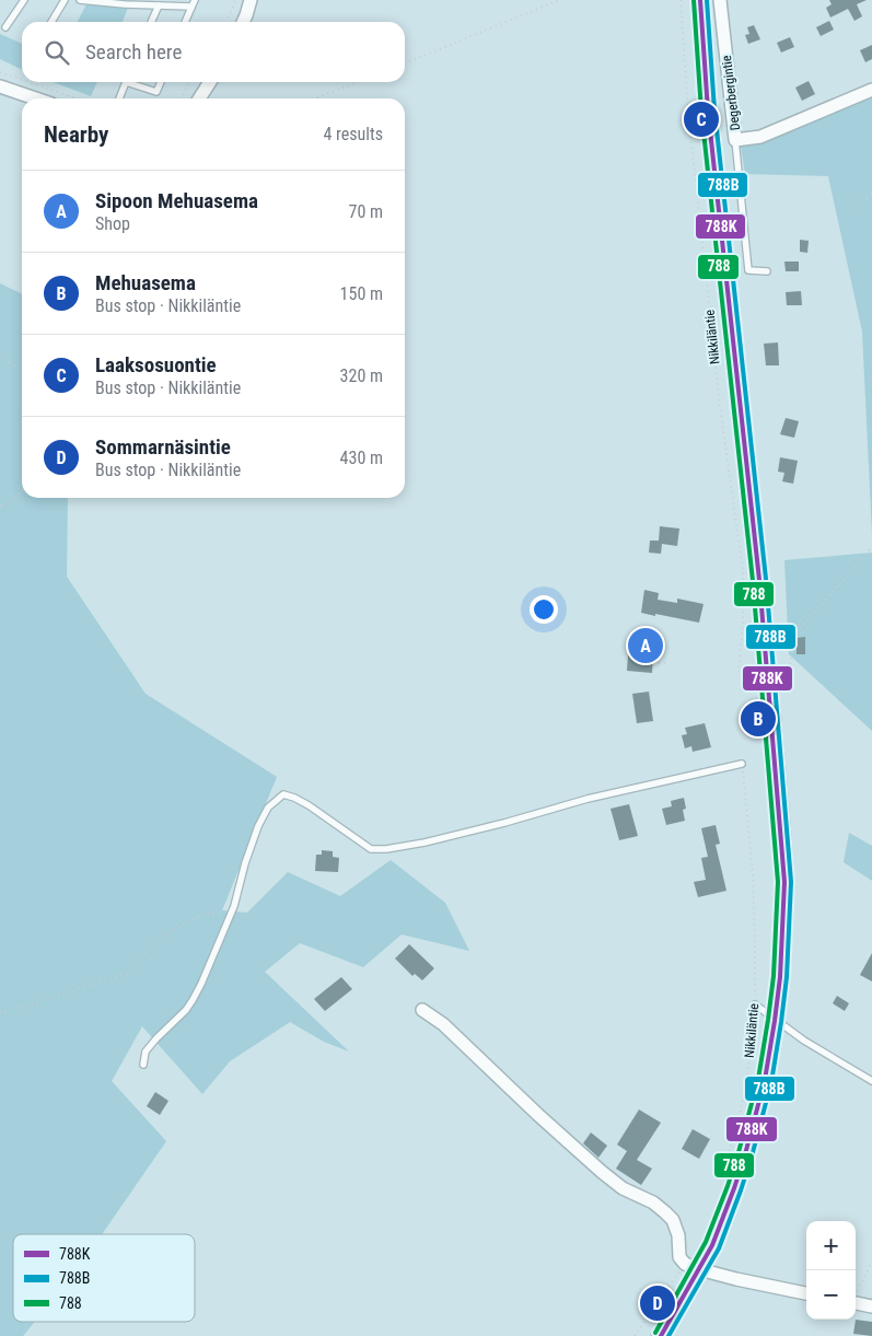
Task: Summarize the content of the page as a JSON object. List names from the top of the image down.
{
  "streets": {
    "street": ["Degerbergintie", "Nikkiläntie"]
  },
  "lines": ["transit line 788K", "transit line 788B", "transit line 788"],
  "legend": ["788K", "788B", "788"],
  "page": {
    "search": "Search here",
    "heading": ["Nearby", "4 results"],
    "pins": [
      "C",
      "A",
      "B",
      "D"
    ],
    "list": [
      {
        "mark": "A",
        "name": "Sipoon Mehuasema",
        "note": "Shop",
        "value": "70 m"
      },
      {
        "mark": "B",
        "name": "Mehuasema",
        "note": "Bus stop · Nikkiläntie",
        "value": "150 m"
      },
      {
        "mark": "C",
        "name": "Laaksosuontie",
        "note": "Bus stop · Nikkiläntie",
        "value": "320 m"
      },
      {
        "mark": "D",
        "name": "Sommarnäsintie",
        "note": "Bus stop · Nikkiläntie",
        "value": "430 m"
      }
    ],
    "map_buttons": ["+", "−"]
  }
}
